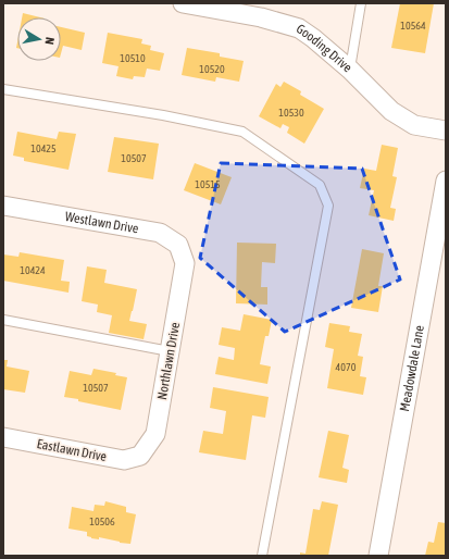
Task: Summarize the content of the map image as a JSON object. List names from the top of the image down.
{
  "streets": {
    "street": [
      "Gooding Drive",
      "Westlawn Drive",
      "Northlawn Drive",
      "Meadowdale Lane",
      "Eastlawn Drive"
    ]
  },
  "crossings": [
    ["Westlawn Drive", "Northlawn Drive"],
    ["Northlawn Drive", "Eastlawn Drive"]
  ],
  "house_numbers": [
    "10564",
    "10510",
    "10520",
    "10530",
    "10425",
    "10507",
    "10515",
    "10424",
    "4070",
    "10507",
    "10506"
  ],
  "north": "right"
}
